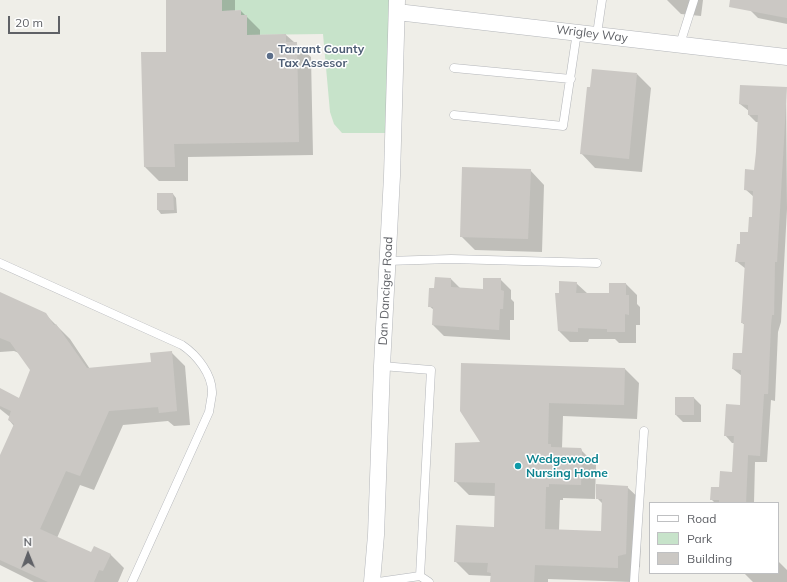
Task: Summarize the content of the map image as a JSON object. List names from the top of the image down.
{
  "streets": {
    "street": ["Wrigley Way", "Dan Danciger Road"]
  },
  "crossings": [
    ["Wrigley Way", "Dan Danciger Road"]
  ],
  "places": ["Tarrant County Tax Assesor", "Wedgewood Nursing Home"],
  "legend": ["Road", "Park", "Building"],
  "scale_bar": "20 m",
  "north": "top"
}
